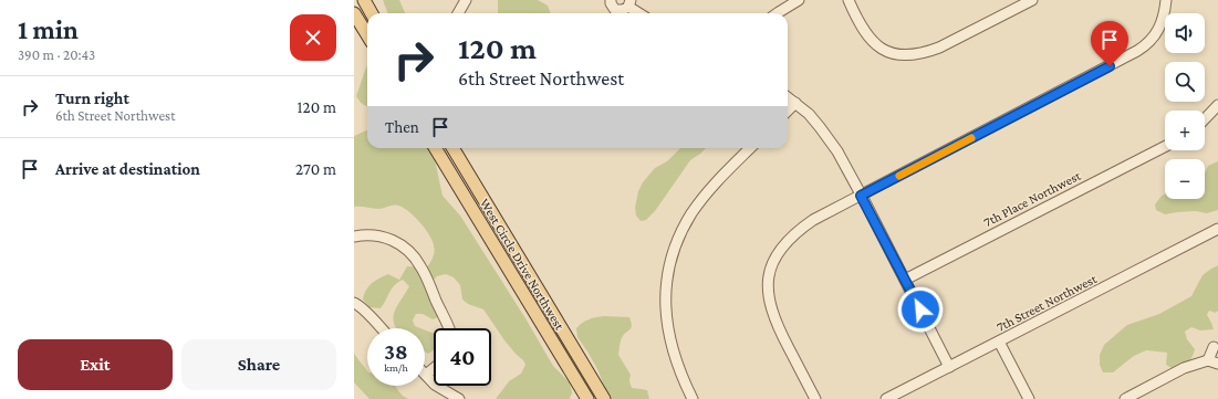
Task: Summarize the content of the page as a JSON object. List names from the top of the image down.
{
  "streets": {
    "main road": ["West Circle Drive Northwest"],
    "street": ["7th Place Northwest", "7th Street Northwest"]
  },
  "page": {
    "heading": ["1 min", "390 m · 20:43"],
    "map_buttons": ["+", "−"],
    "turn": ["120 m", "6th Street Northwest"],
    "list": [
      {
        "name": "Turn right",
        "note": "6th Street Northwest",
        "value": "120 m"
      },
      {
        "name": "Arrive at destination",
        "value": "270 m"
      }
    ],
    "then": "Then",
    "speed": "38 km/h",
    "limit": "40",
    "buttons": ["Exit", "Share"]
  }
}
